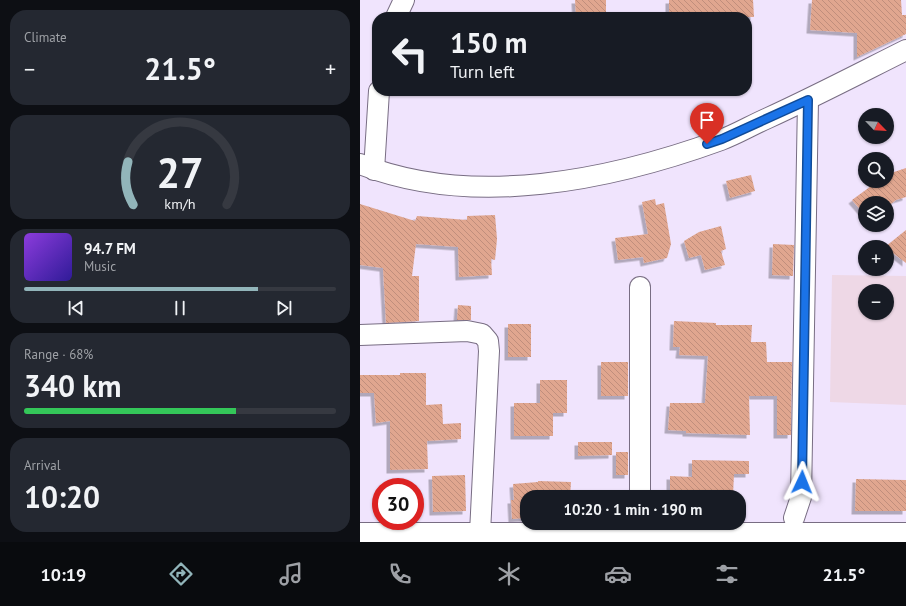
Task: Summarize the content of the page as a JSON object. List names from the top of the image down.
{
  "north": "bottom right",
  "page": {
    "tile": [
      "Climate",
      ["Range · 68%", "340 km"],
      ["Arrival", "10:20"]
    ],
    "turn": ["150 m", "Turn left"],
    "heat": ["−", "21.5°", "+"],
    "map_buttons": ["+", "−"],
    "song": ["94.7 FM", "Music"],
    "limit": "30",
    "trip": "10:20 · 1 min · 190 m",
    "tabs": ["10:19", "21.5°"],
    "gauge": ["27", "km/h"]
  }
}
